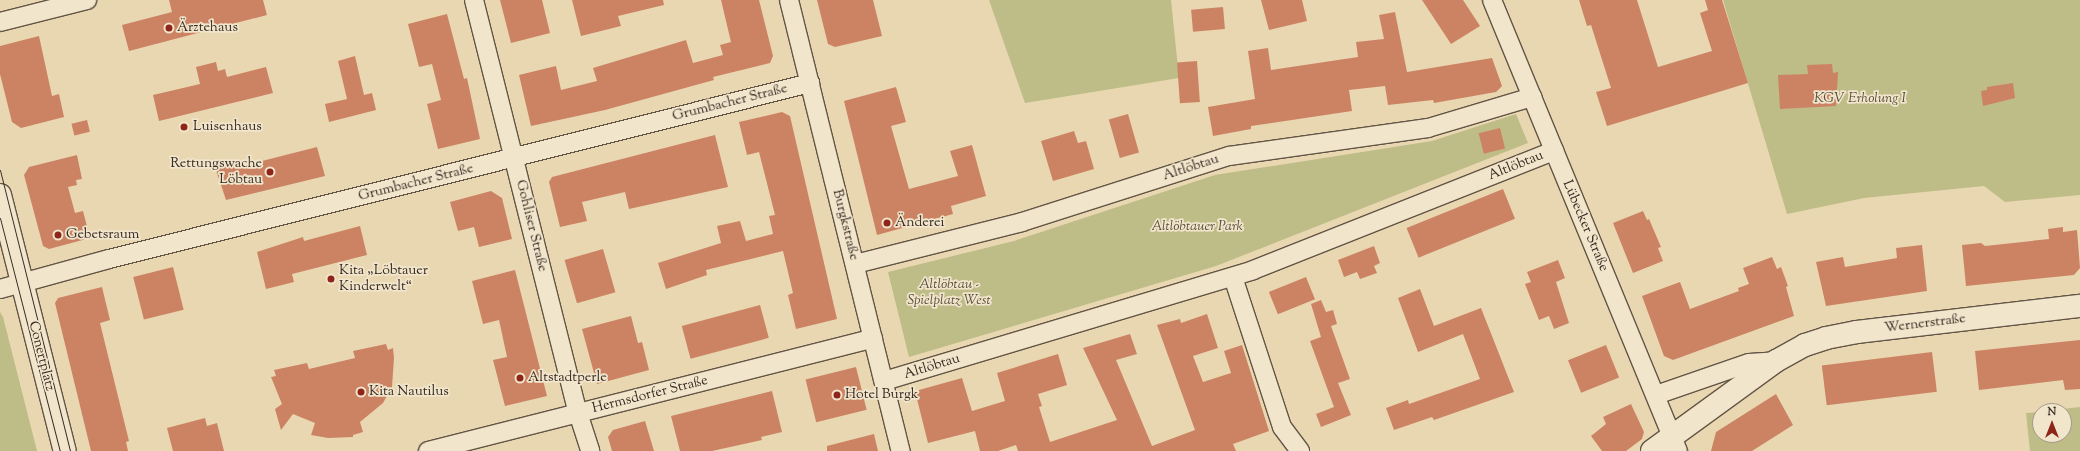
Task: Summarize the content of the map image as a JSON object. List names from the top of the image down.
{
  "streets": {
    "street": [
      "Grumbacher Straße",
      "Altlöbtau",
      "Burgkstraße",
      "Gohliser Straße",
      "Lübecker Straße",
      "Wernerstraße",
      "Conertplatz",
      "Hermsdorfer Straße"
    ]
  },
  "crossings": [
    ["Grumbacher Straße", "Burgkstraße"],
    ["Grumbacher Straße", "Gohliser Straße"],
    ["Grumbacher Straße", "Conertplatz"],
    ["Altlöbtau", "Burgkstraße"],
    ["Altlöbtau", "Lübecker Straße"],
    ["Burgkstraße", "Hermsdorfer Straße"],
    ["Gohliser Straße", "Hermsdorfer Straße"],
    ["Lübecker Straße", "Wernerstraße"]
  ],
  "parks": ["KGV Erholung I", "Altlöbtauer Park", "Altlöbtau - Spielplatz West"],
  "places": [
    "Ärztehaus",
    "Luisenhaus",
    "Rettungswache Löbtau",
    "Änderei",
    "Gebetsraum",
    "Kita „Löbtauer Kinderwelt“",
    "Altstadtperle",
    "Kita Nautilus",
    "Hotel Burgk"
  ],
  "north": "top"
}
